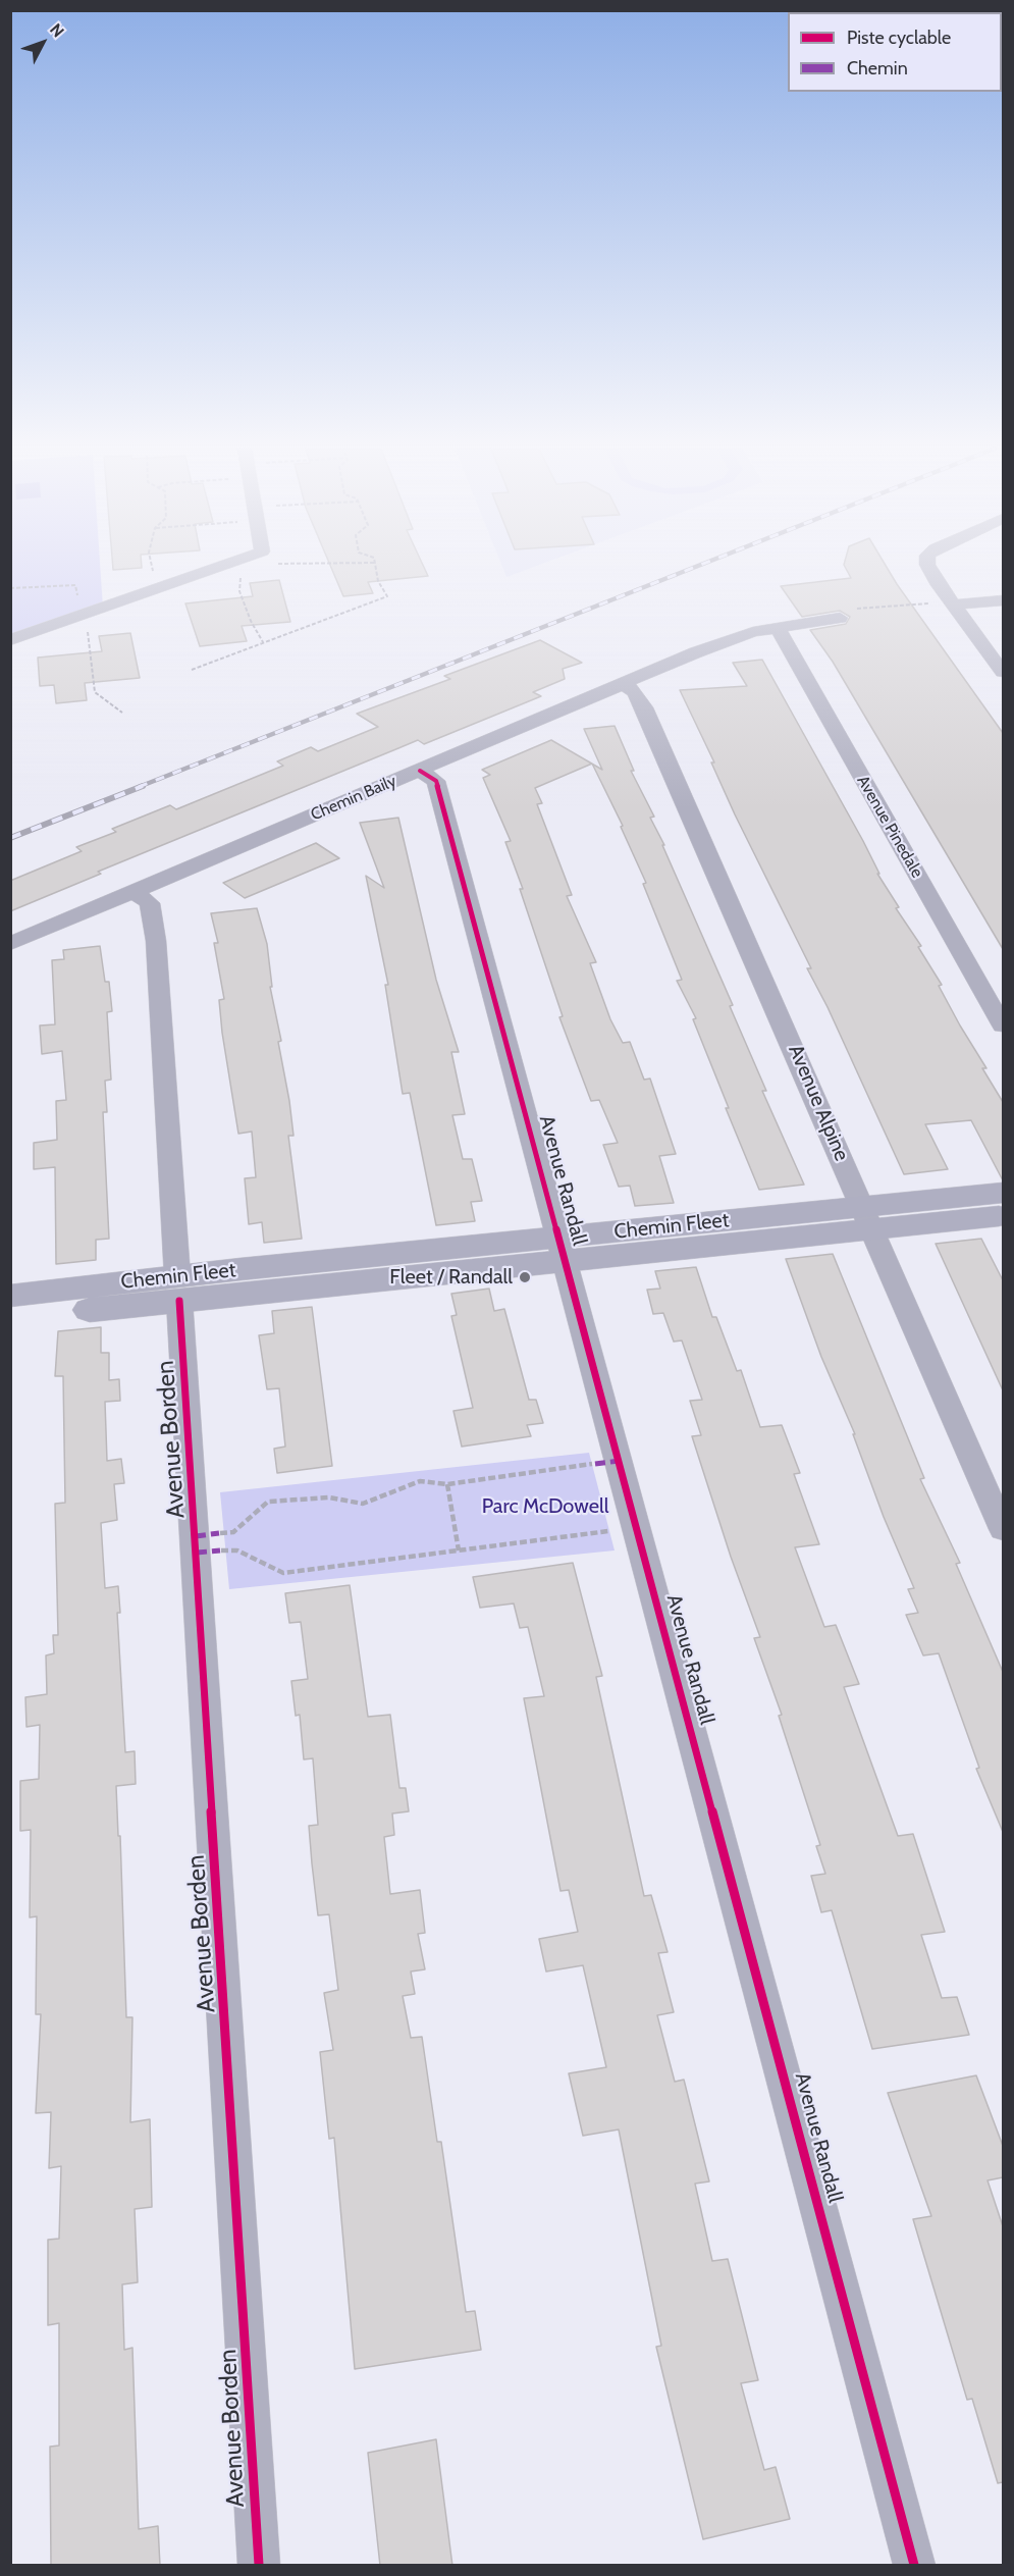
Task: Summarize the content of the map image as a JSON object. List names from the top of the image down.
{
  "streets": {
    "main road": ["Chemin Fleet"],
    "street": [
      "Chemin Baily",
      "Avenue Pinedale",
      "Avenue Alpine",
      "Avenue Randall",
      "Avenue Borden"
    ]
  },
  "crossings": [
    ["Chemin Baily", "Avenue Pinedale"],
    ["Chemin Baily", "Avenue Alpine"],
    ["Chemin Baily", "Avenue Randall"],
    ["Chemin Baily", "Avenue Borden"],
    ["Avenue Alpine", "Chemin Fleet"],
    ["Avenue Randall", "Chemin Fleet"],
    ["Chemin Fleet", "Avenue Borden"]
  ],
  "parks": ["Parc McDowell"],
  "places": ["Fleet / Randall"],
  "legend": ["Piste cyclable", "Chemin"],
  "north": "top right"
}
